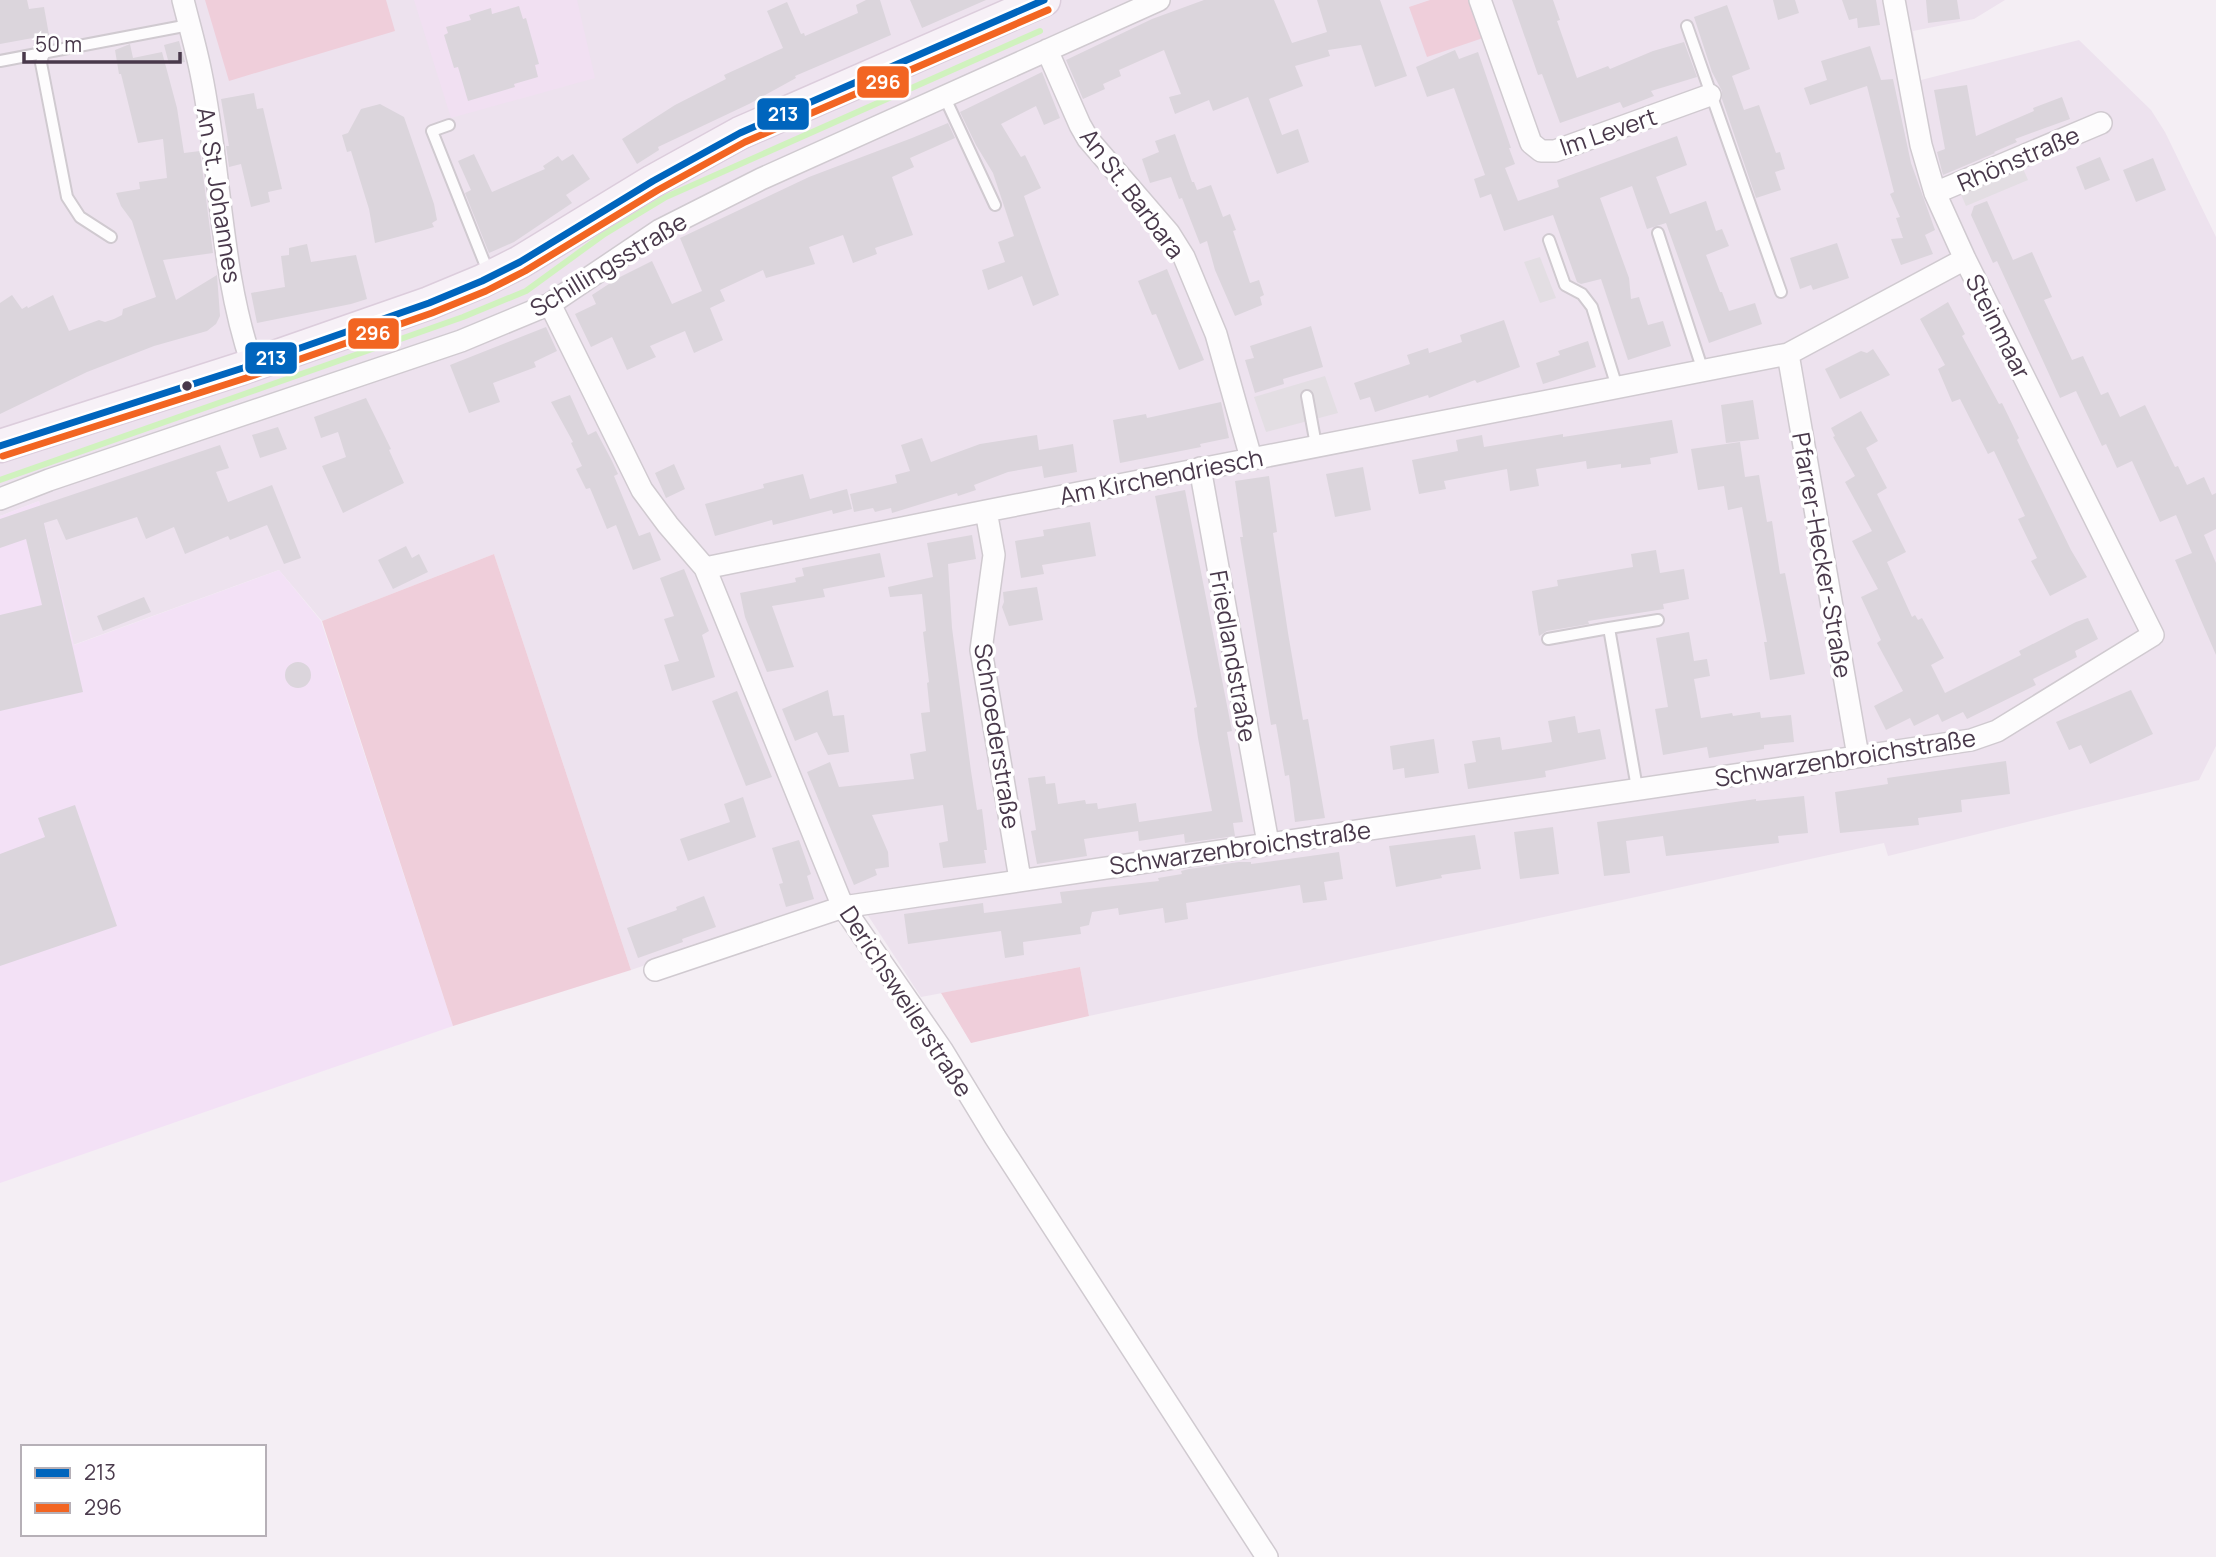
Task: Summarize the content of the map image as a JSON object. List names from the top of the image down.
{
  "streets": {
    "main road": ["Schillingsstraße"],
    "street": [
      "Im Levert",
      "Rhönstraße",
      "An St. Barbara",
      "An St. Johannes",
      "Steinmaar",
      "Am Kirchendriesch",
      "Pfarrer-Hecker-Straße",
      "Friedlandstraße",
      "Schroederstraße",
      "Schwarzenbroichstraße",
      "Derichsweilerstraße"
    ]
  },
  "crossings": [
    ["Rhönstraße", "Steinmaar"],
    ["An St. Barbara", "Schillingsstraße"],
    ["An St. Barbara", "Am Kirchendriesch"],
    ["An St. Johannes", "Schillingsstraße"],
    ["Schillingsstraße", "Derichsweilerstraße"],
    ["Steinmaar", "Am Kirchendriesch"],
    ["Steinmaar", "Schwarzenbroichstraße"],
    ["Am Kirchendriesch", "Pfarrer-Hecker-Straße"],
    ["Am Kirchendriesch", "Friedlandstraße"],
    ["Am Kirchendriesch", "Schroederstraße"],
    ["Am Kirchendriesch", "Derichsweilerstraße"],
    ["Pfarrer-Hecker-Straße", "Schwarzenbroichstraße"],
    ["Friedlandstraße", "Schwarzenbroichstraße"],
    ["Schroederstraße", "Schwarzenbroichstraße"],
    ["Schwarzenbroichstraße", "Derichsweilerstraße"]
  ],
  "lines": ["transit line 213", "transit line 296"],
  "legend": ["213", "296"],
  "scale_bar": "50 m"
}
